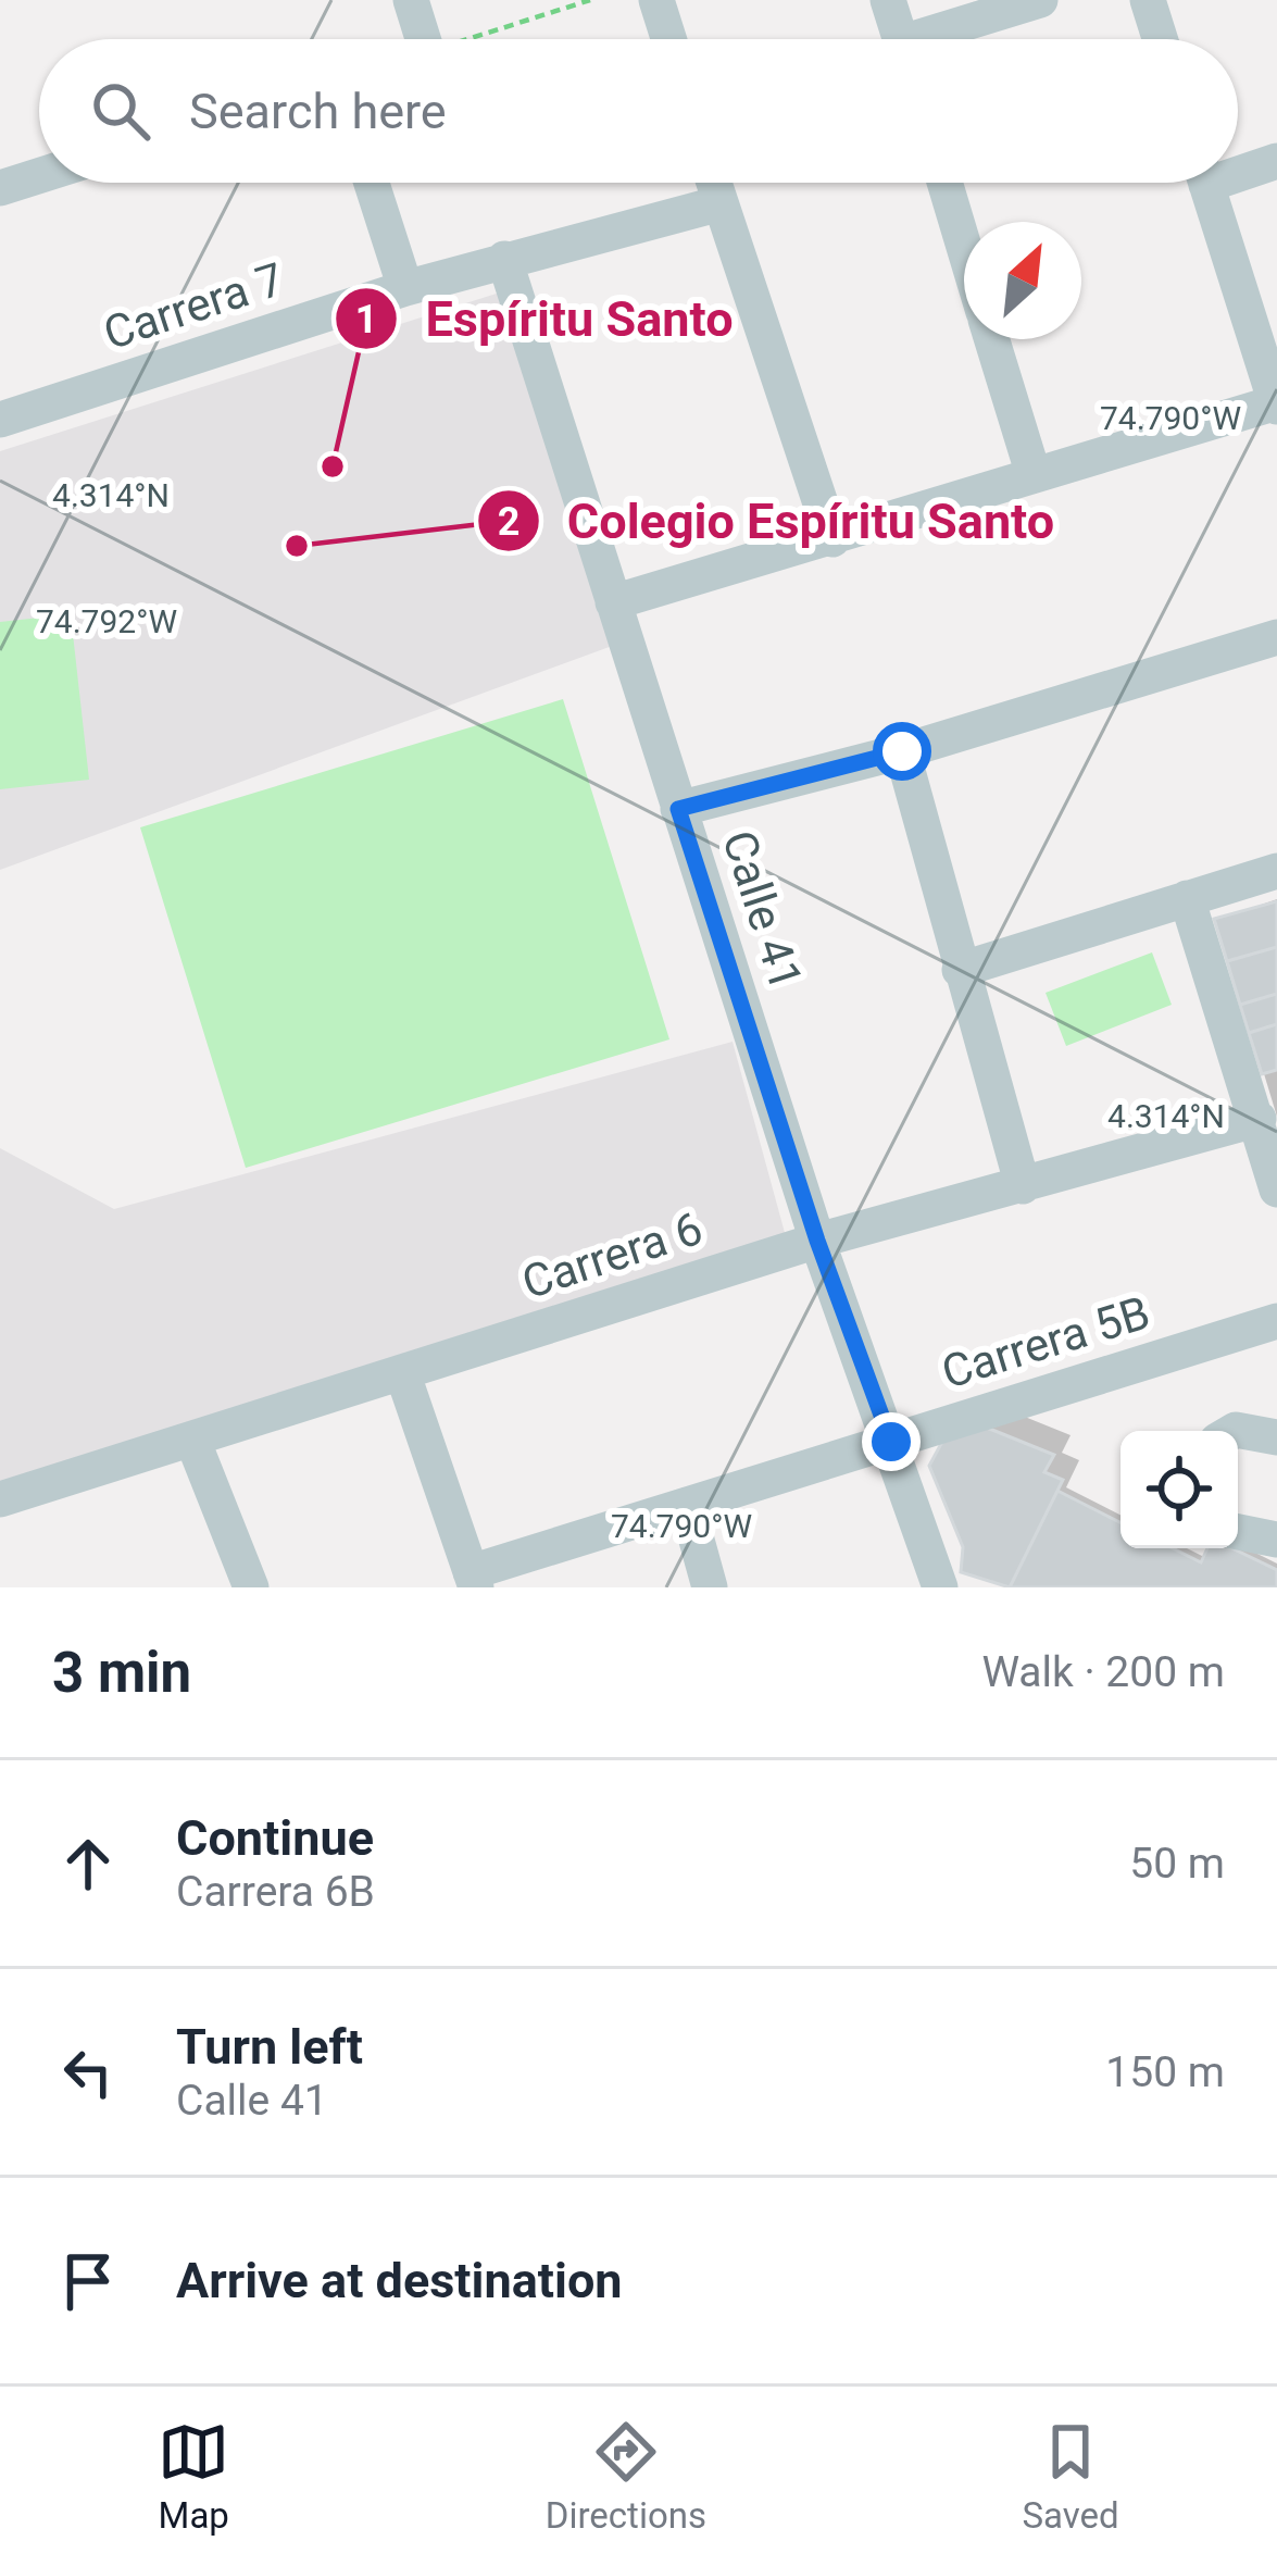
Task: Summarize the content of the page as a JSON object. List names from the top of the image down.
{
  "streets": {
    "street": [
      "Carrera 7",
      "Calle 41",
      "Carrera 6",
      "Carrera 5B"
    ]
  },
  "crossings": [
    ["Carrera 7", "Calle 41"],
    ["Calle 41", "Carrera 6"],
    ["Calle 41", "Carrera 5B"]
  ],
  "places": ["Espíritu Santo", "Colegio Espíritu Santo"],
  "north": "top right",
  "page": {
    "search": "Search here",
    "heading": ["3 min", "Walk · 200 m"],
    "list": [
      ["Continue", "Carrera 6B", "50 m"],
      ["Turn left", "Calle 41", "150 m"],
      "Arrive at destination"
    ],
    "nav": ["Map", "Directions", "Saved"]
  },
  "coordinates": ["74.790°W", "4.314°N", "74.792°W"]
}
